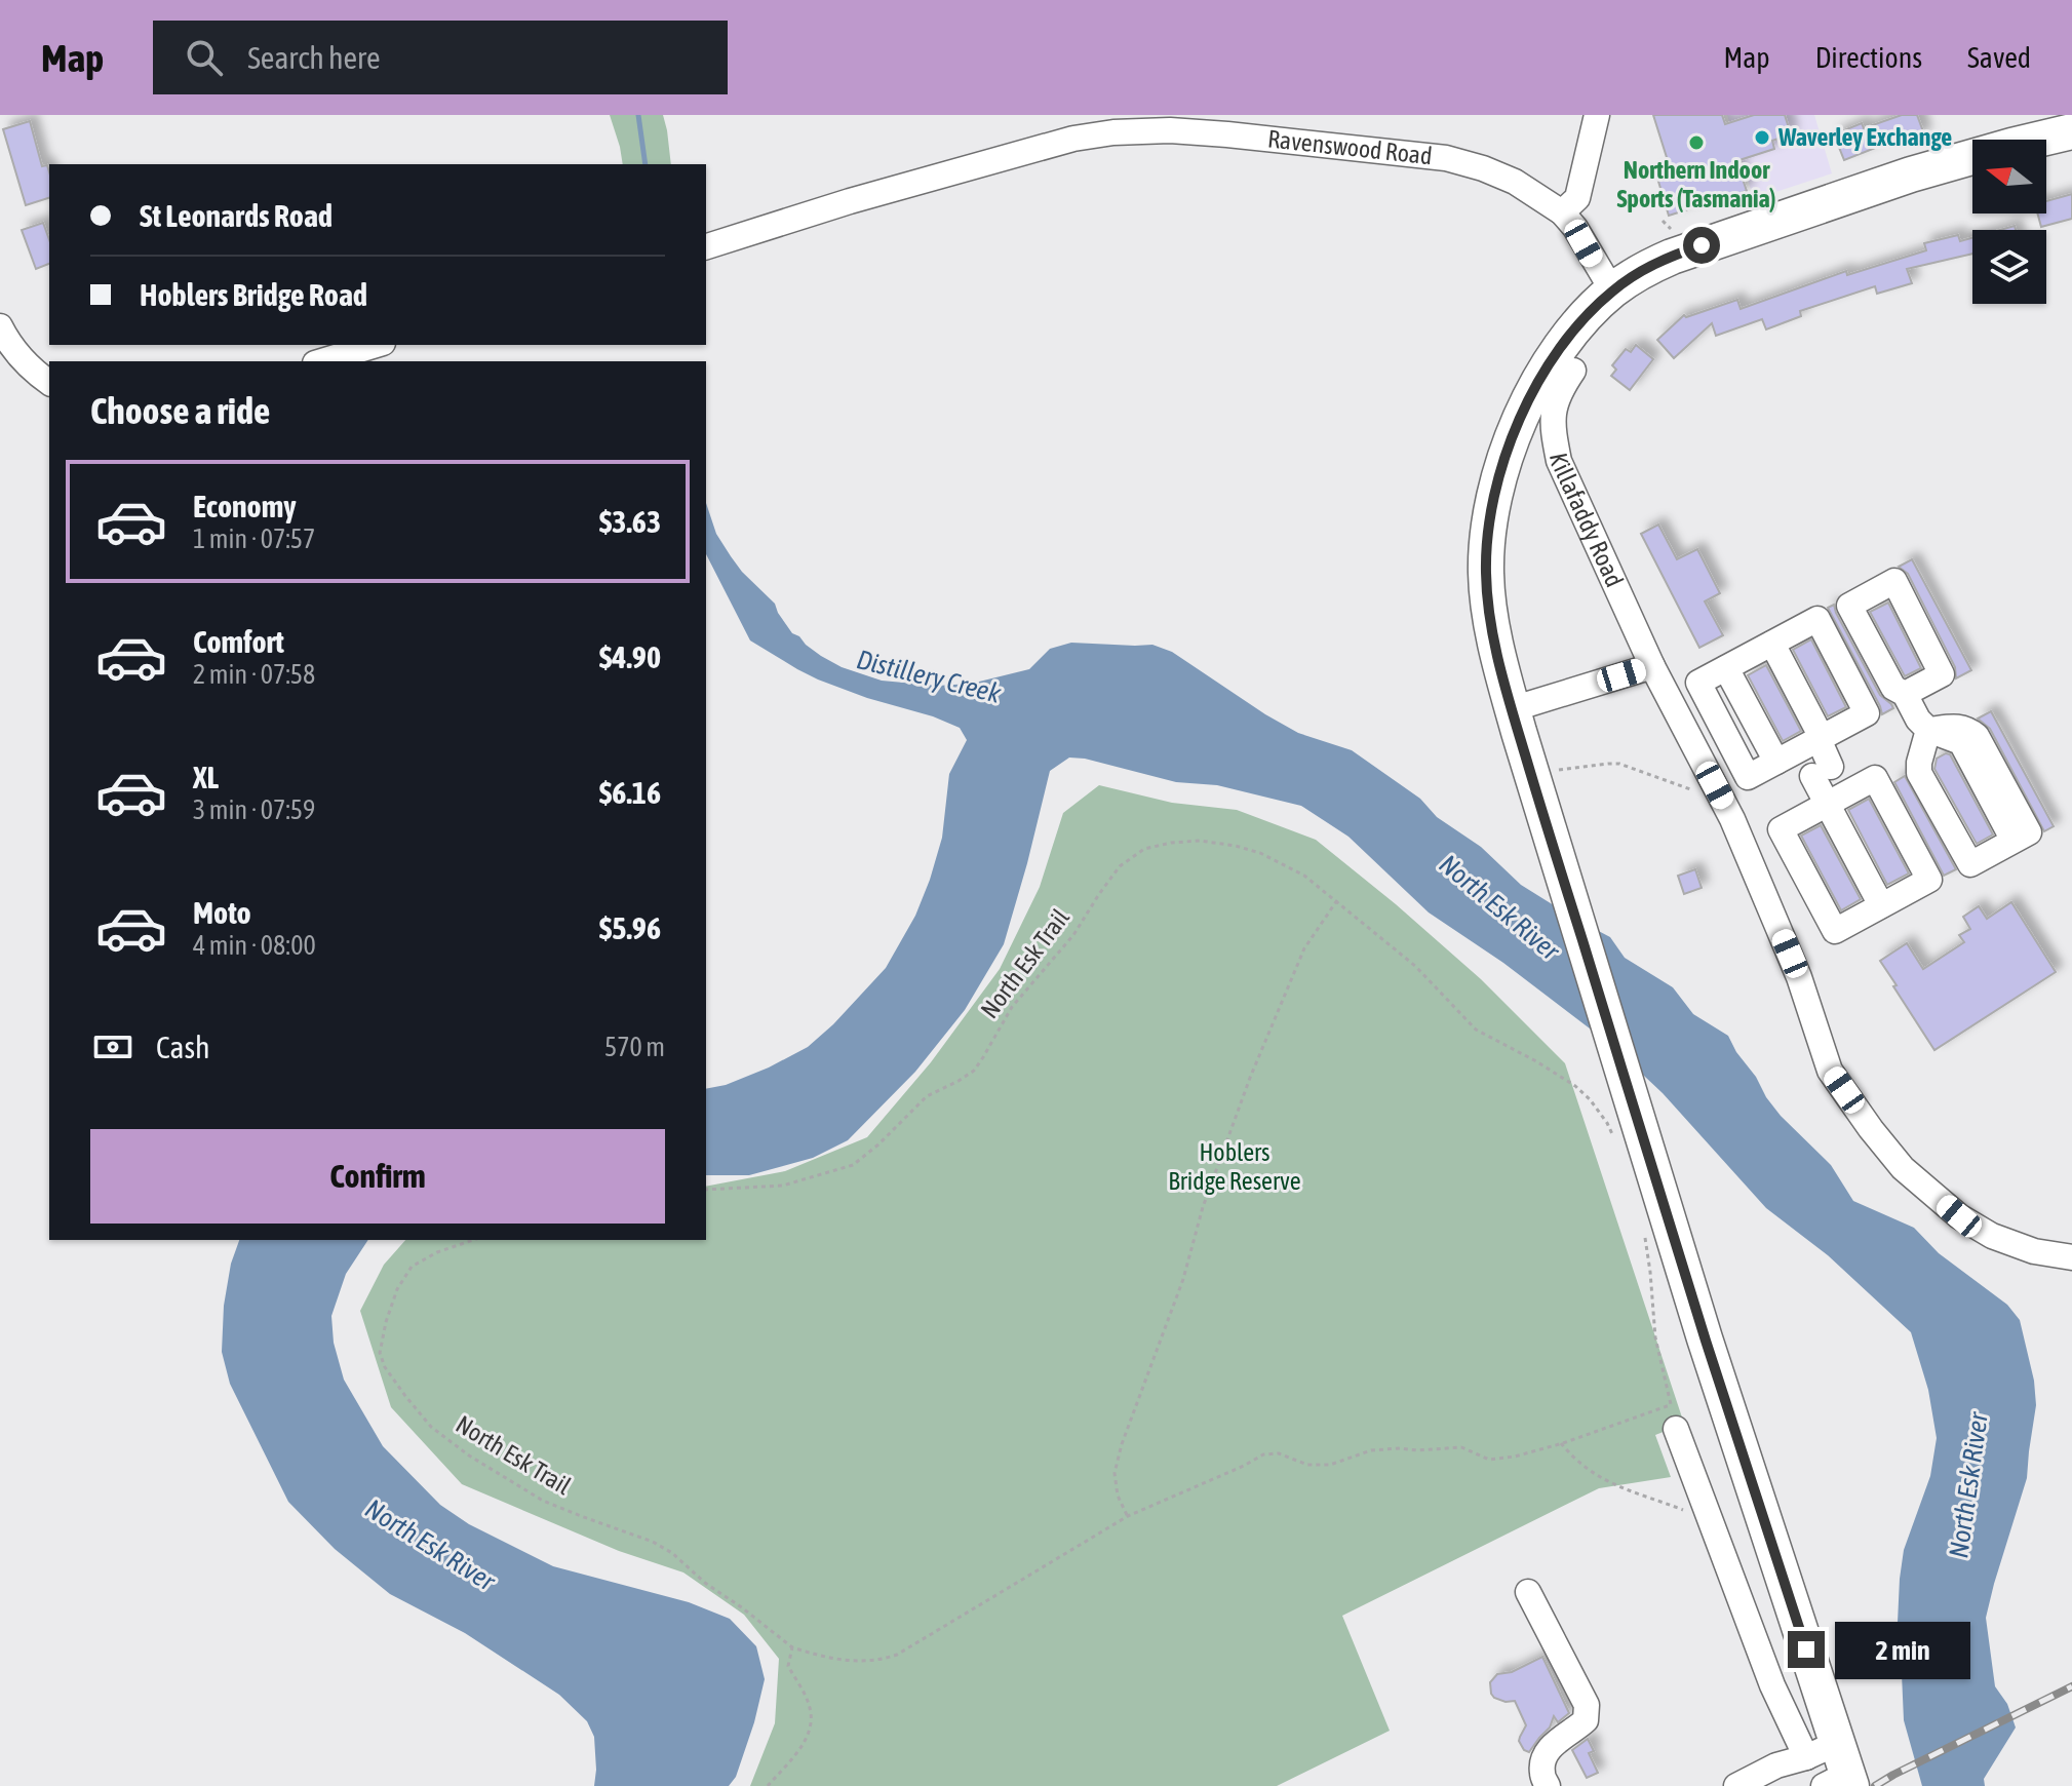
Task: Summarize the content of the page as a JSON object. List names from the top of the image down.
{
  "streets": {
    "street": ["Ravenswood Road", "Killafaddy Road"],
    "path": ["North Esk Trail"]
  },
  "water": ["Distillery Creek", "North Esk River"],
  "parks": ["Hoblers Bridge Reserve"],
  "places": ["Waverley Exchange", "Northern Indoor Sports (Tasmania)"],
  "north": "left",
  "page": {
    "header": "Map",
    "search": "Search here",
    "nav": ["Map", "Directions", "Saved"],
    "banner": ["St Leonards Road", "Hoblers Bridge Road"],
    "heading": "Choose a ride",
    "list": [
      {
        "name": "Economy",
        "note": "1 min · 07:57",
        "value": "$3.63"
      },
      {
        "name": "Comfort",
        "note": "2 min · 07:58",
        "value": "$4.90"
      },
      {
        "name": "XL",
        "note": "3 min · 07:59",
        "value": "$6.16"
      },
      {
        "name": "Moto",
        "note": "4 min · 08:00",
        "value": "$5.96"
      }
    ],
    "pay": ["Cash", "570 m"],
    "buttons": "Confirm",
    "bubble": "2 min"
  }
}
